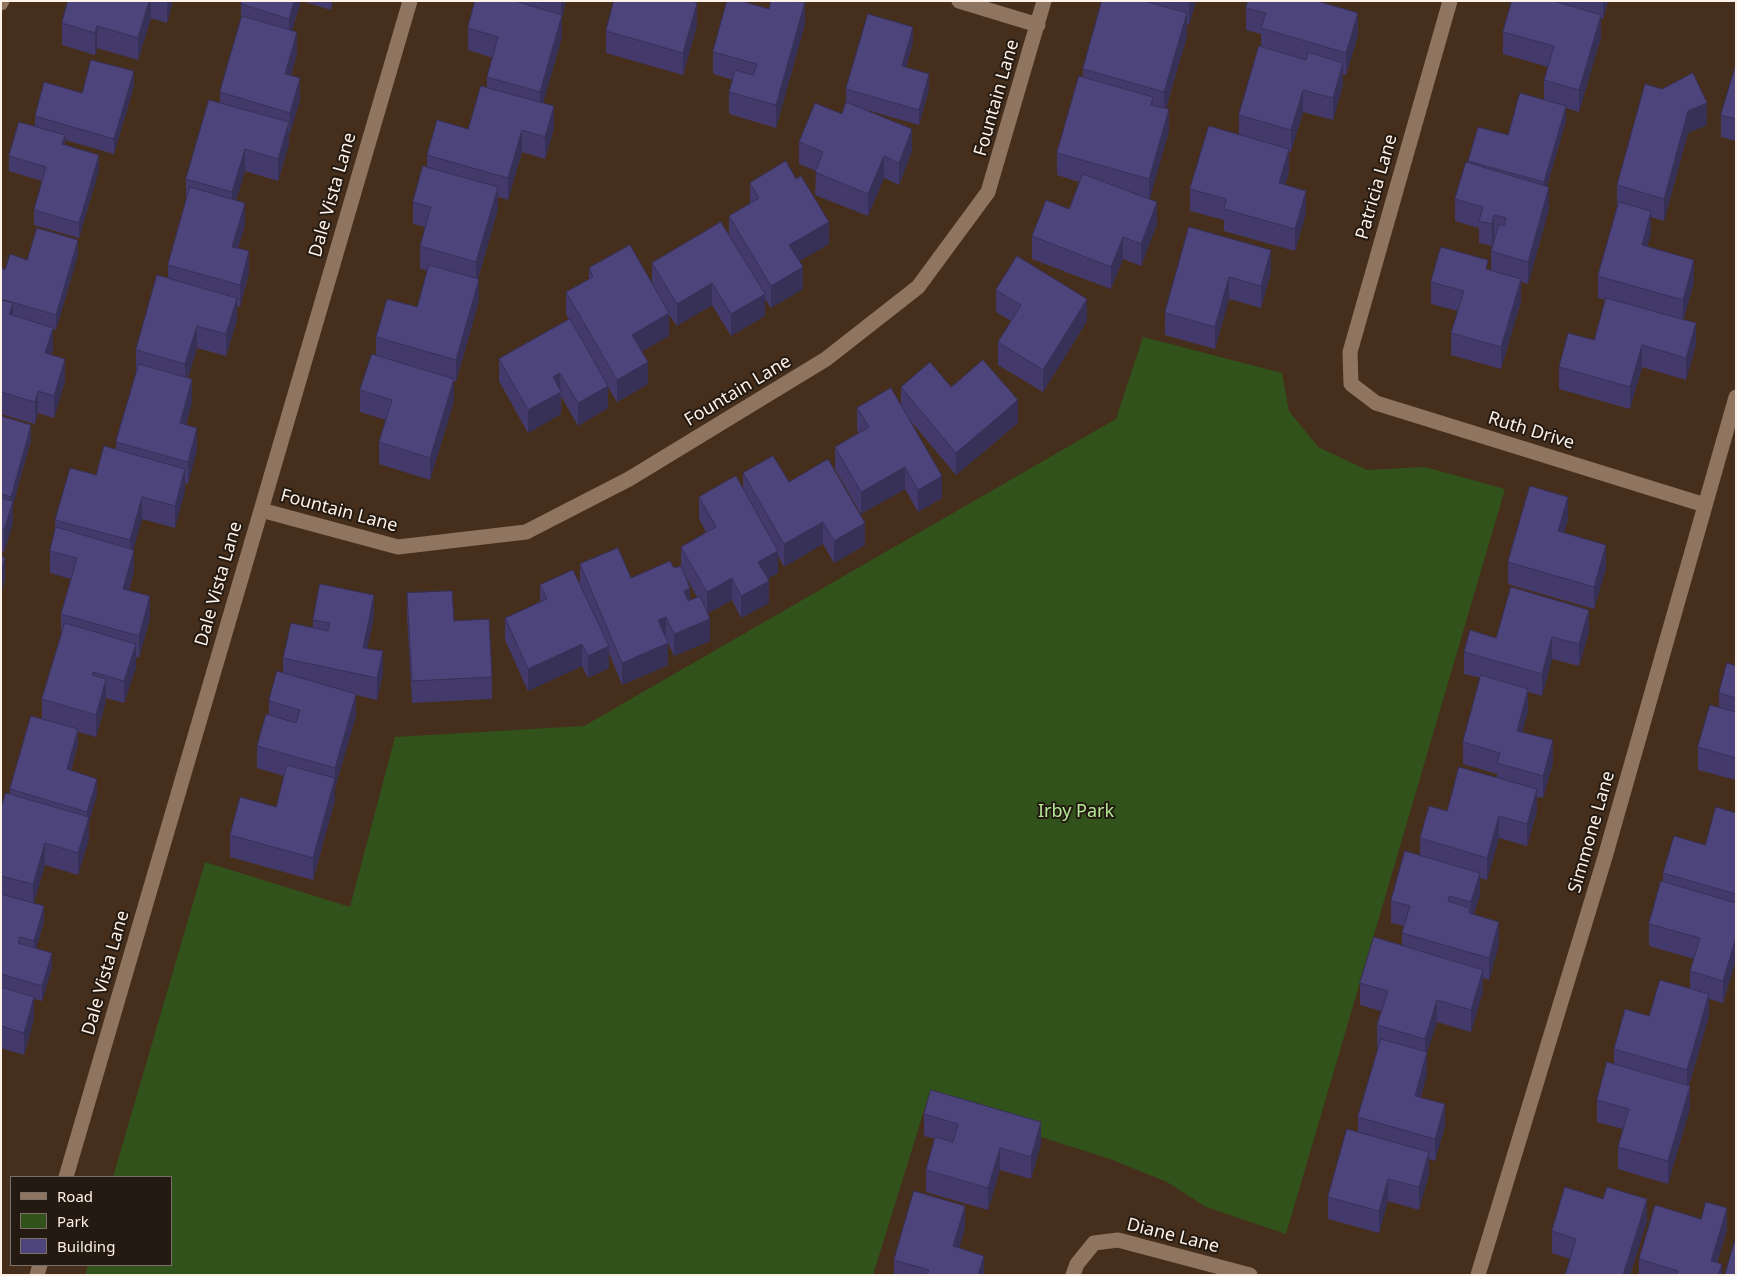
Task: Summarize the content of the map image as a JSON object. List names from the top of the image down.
{
  "streets": {
    "street": [
      "Fountain Lane",
      "Patricia Lane",
      "Dale Vista Lane",
      "Ruth Drive",
      "Simmone Lane",
      "Diane Lane"
    ]
  },
  "crossings": [
    ["Fountain Lane", "Dale Vista Lane"],
    ["Patricia Lane", "Ruth Drive"],
    ["Ruth Drive", "Simmone Lane"]
  ],
  "parks": ["Irby Park"],
  "legend": ["Road", "Park", "Building"]
}
